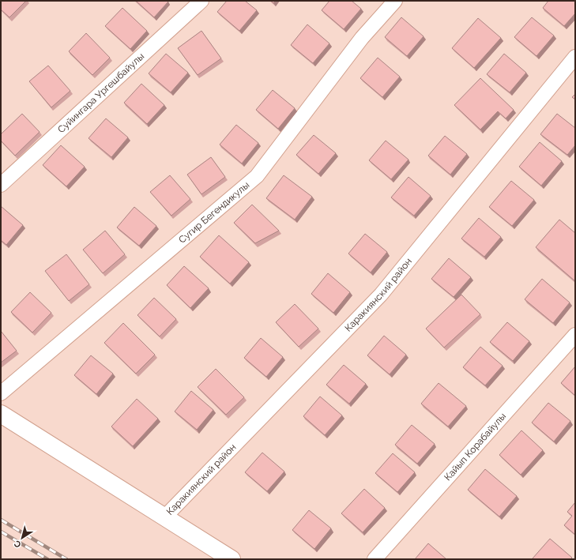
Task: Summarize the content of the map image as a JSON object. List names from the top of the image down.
{
  "streets": {
    "street": [
      "Суйингара Ургешбайулы",
      "Сугир Бегендикулы",
      "Каракиянский район",
      "Кайып Корабайулы"
    ]
  },
  "north": "bottom left"
}
